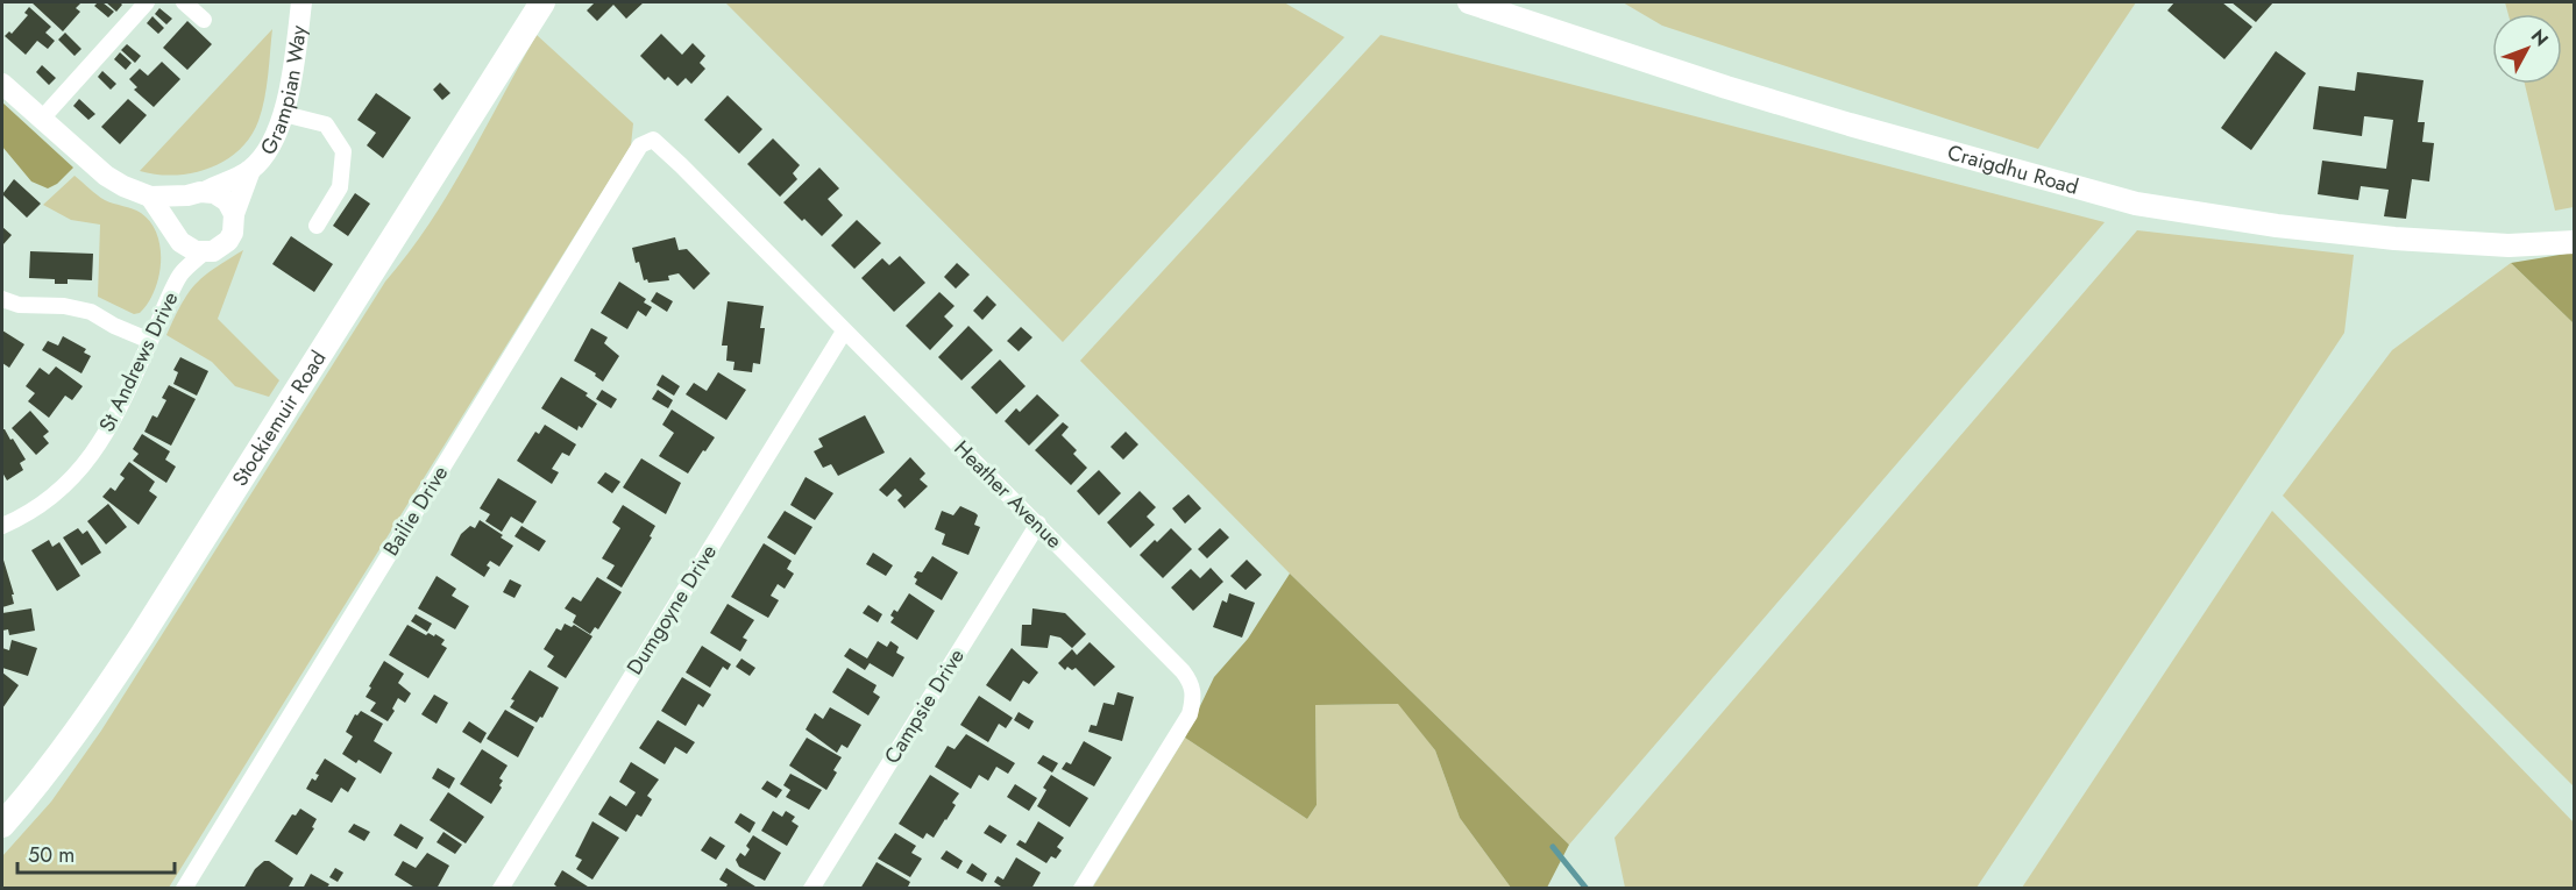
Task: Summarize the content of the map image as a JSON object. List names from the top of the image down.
{
  "streets": {
    "main road": ["Craigdhu Road", "Stockiemuir Road"],
    "street": [
      "Grampian Way",
      "St Andrews Drive",
      "Heather Avenue",
      "Bailie Drive",
      "Dumgoyne Drive",
      "Campsie Drive"
    ]
  },
  "crossings": [
    ["Grampian Way", "St Andrews Drive"],
    ["Heather Avenue", "Bailie Drive"],
    ["Heather Avenue", "Dumgoyne Drive"],
    ["Heather Avenue", "Campsie Drive"]
  ],
  "scale_bar": "50 m",
  "north": "top right"
}
